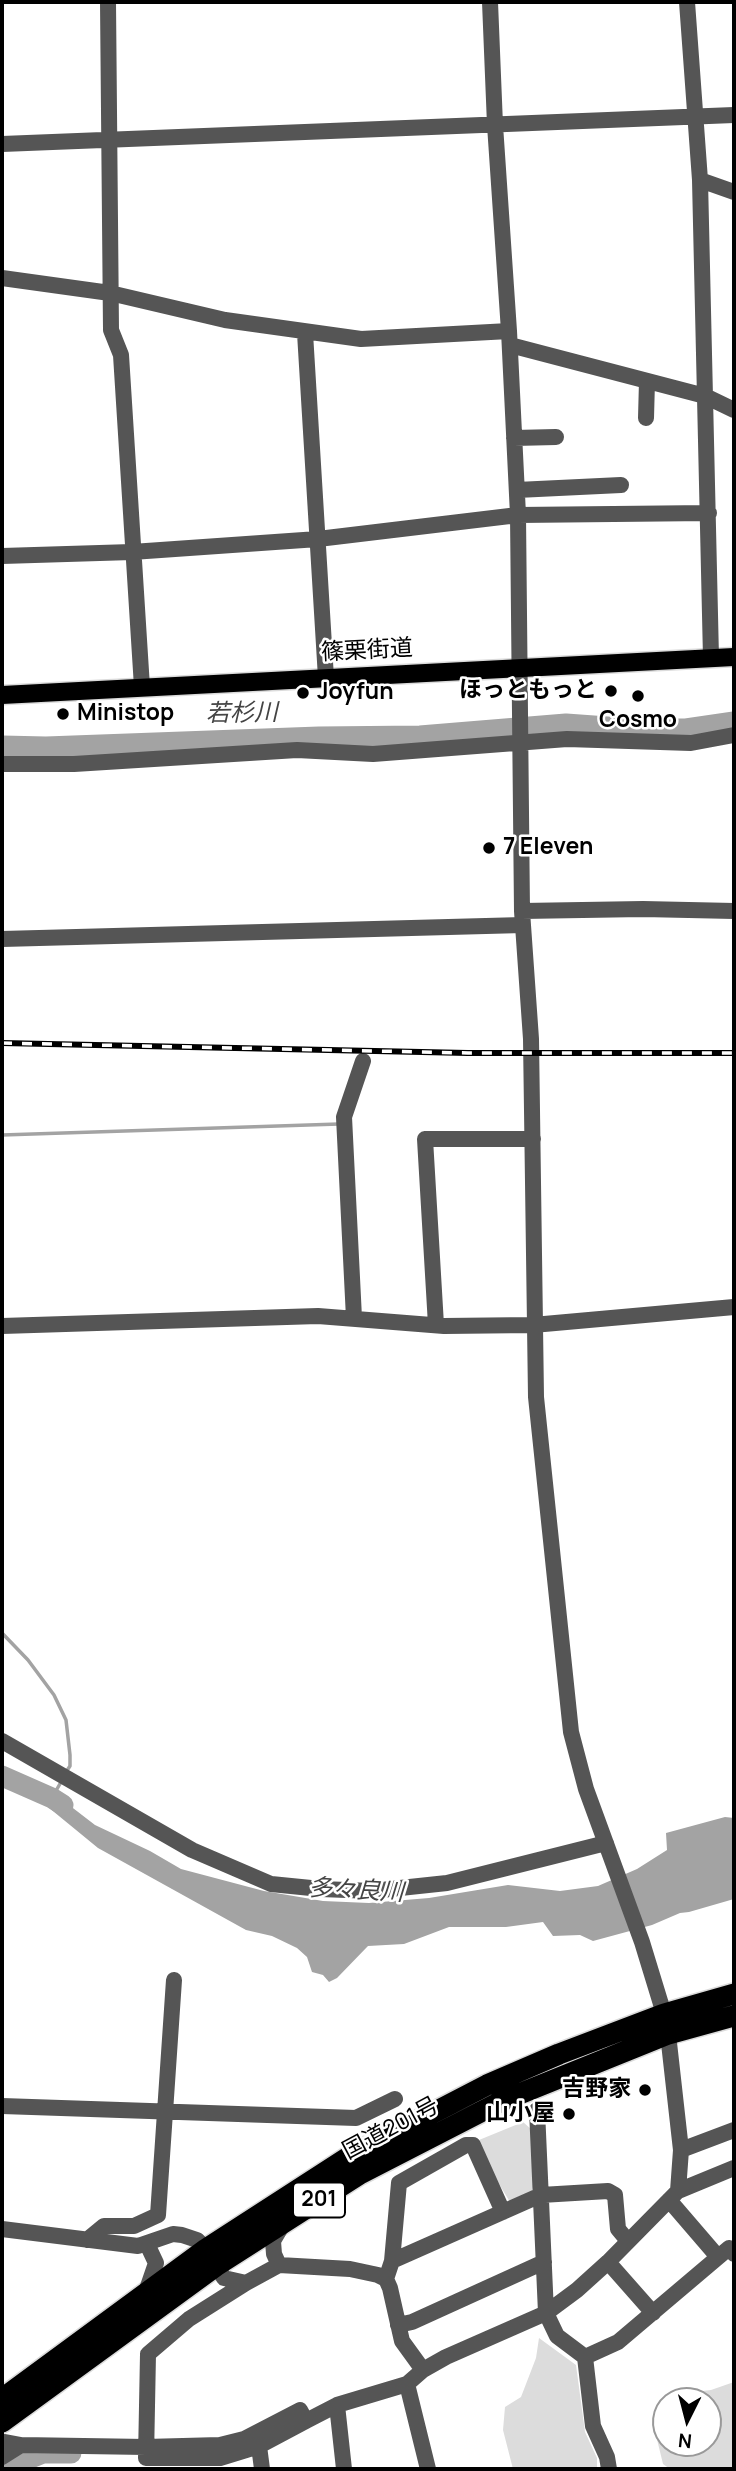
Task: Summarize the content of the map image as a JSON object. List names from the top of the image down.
{
  "streets": {
    "highway": ["国道201号", "201"],
    "main road": ["篠栗街道"]
  },
  "water": ["若杉川", "多々良川"],
  "places": [
    "ほっともっと",
    "Joyfun",
    "Cosmo",
    "Ministop",
    "7 Eleven",
    "吉野家",
    "山小屋"
  ],
  "north": "bottom"
}
